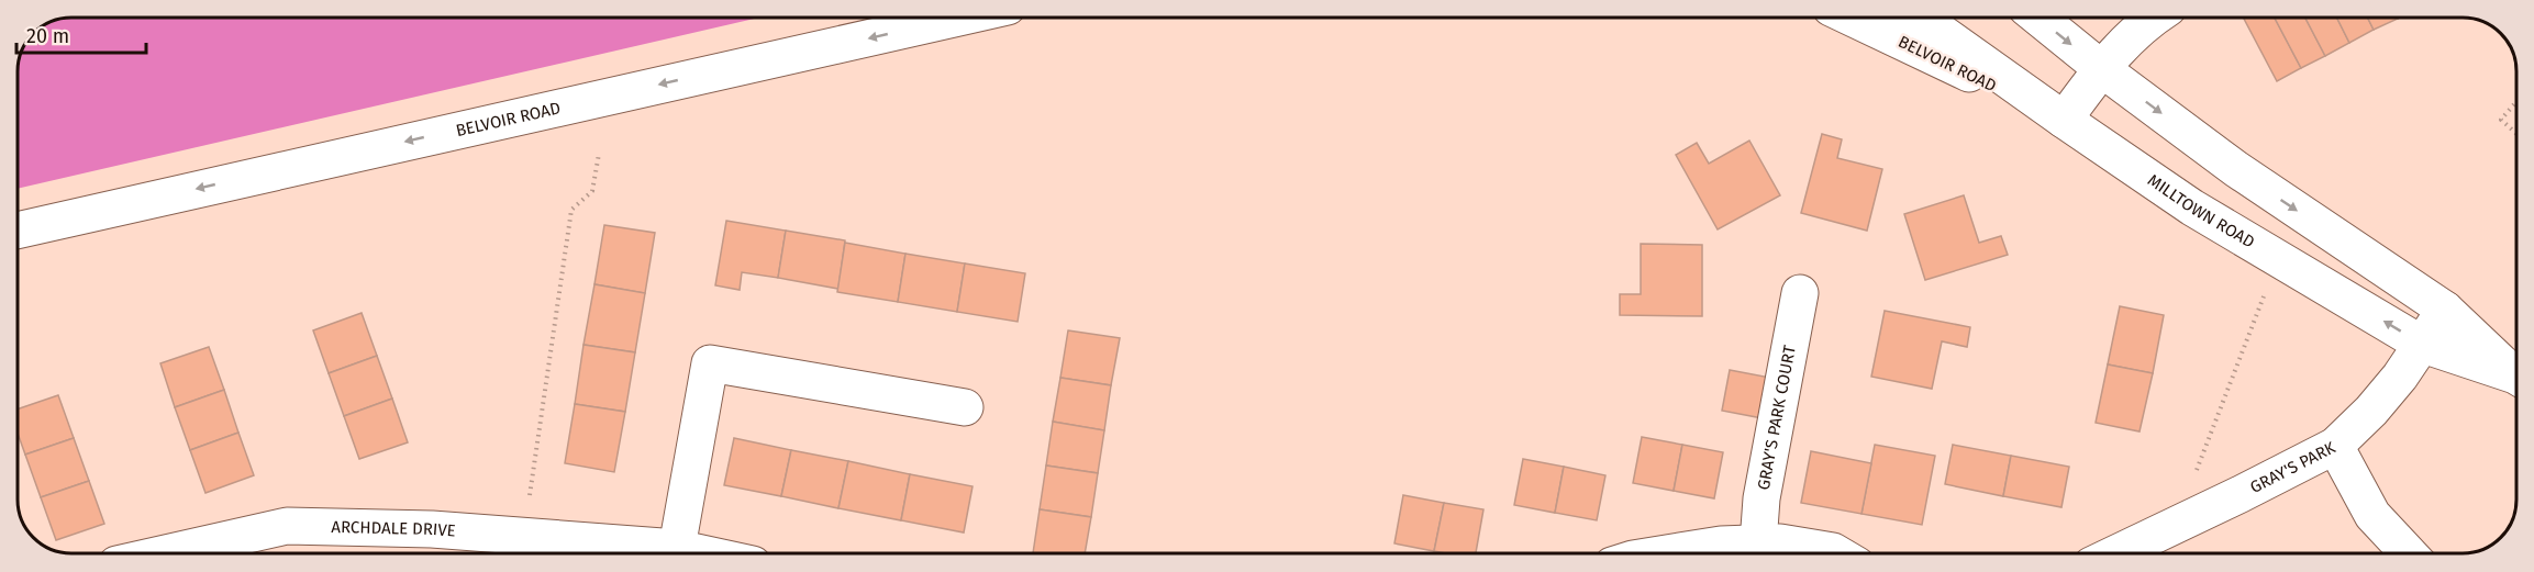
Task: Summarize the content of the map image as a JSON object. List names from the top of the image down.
{
  "streets": {
    "main road": [
      "BELVOIR ROAD",
      "MILLTOWN ROAD",
      "GRAY'S PARK COURT",
      "GRAY'S PARK",
      "ARCHDALE DRIVE"
    ]
  },
  "crossings": [
    ["BELVOIR ROAD", "MILLTOWN ROAD"],
    ["MILLTOWN ROAD", "GRAY'S PARK"]
  ],
  "one_way": ["BELVOIR ROAD"],
  "scale_bar": "20 m"
}
